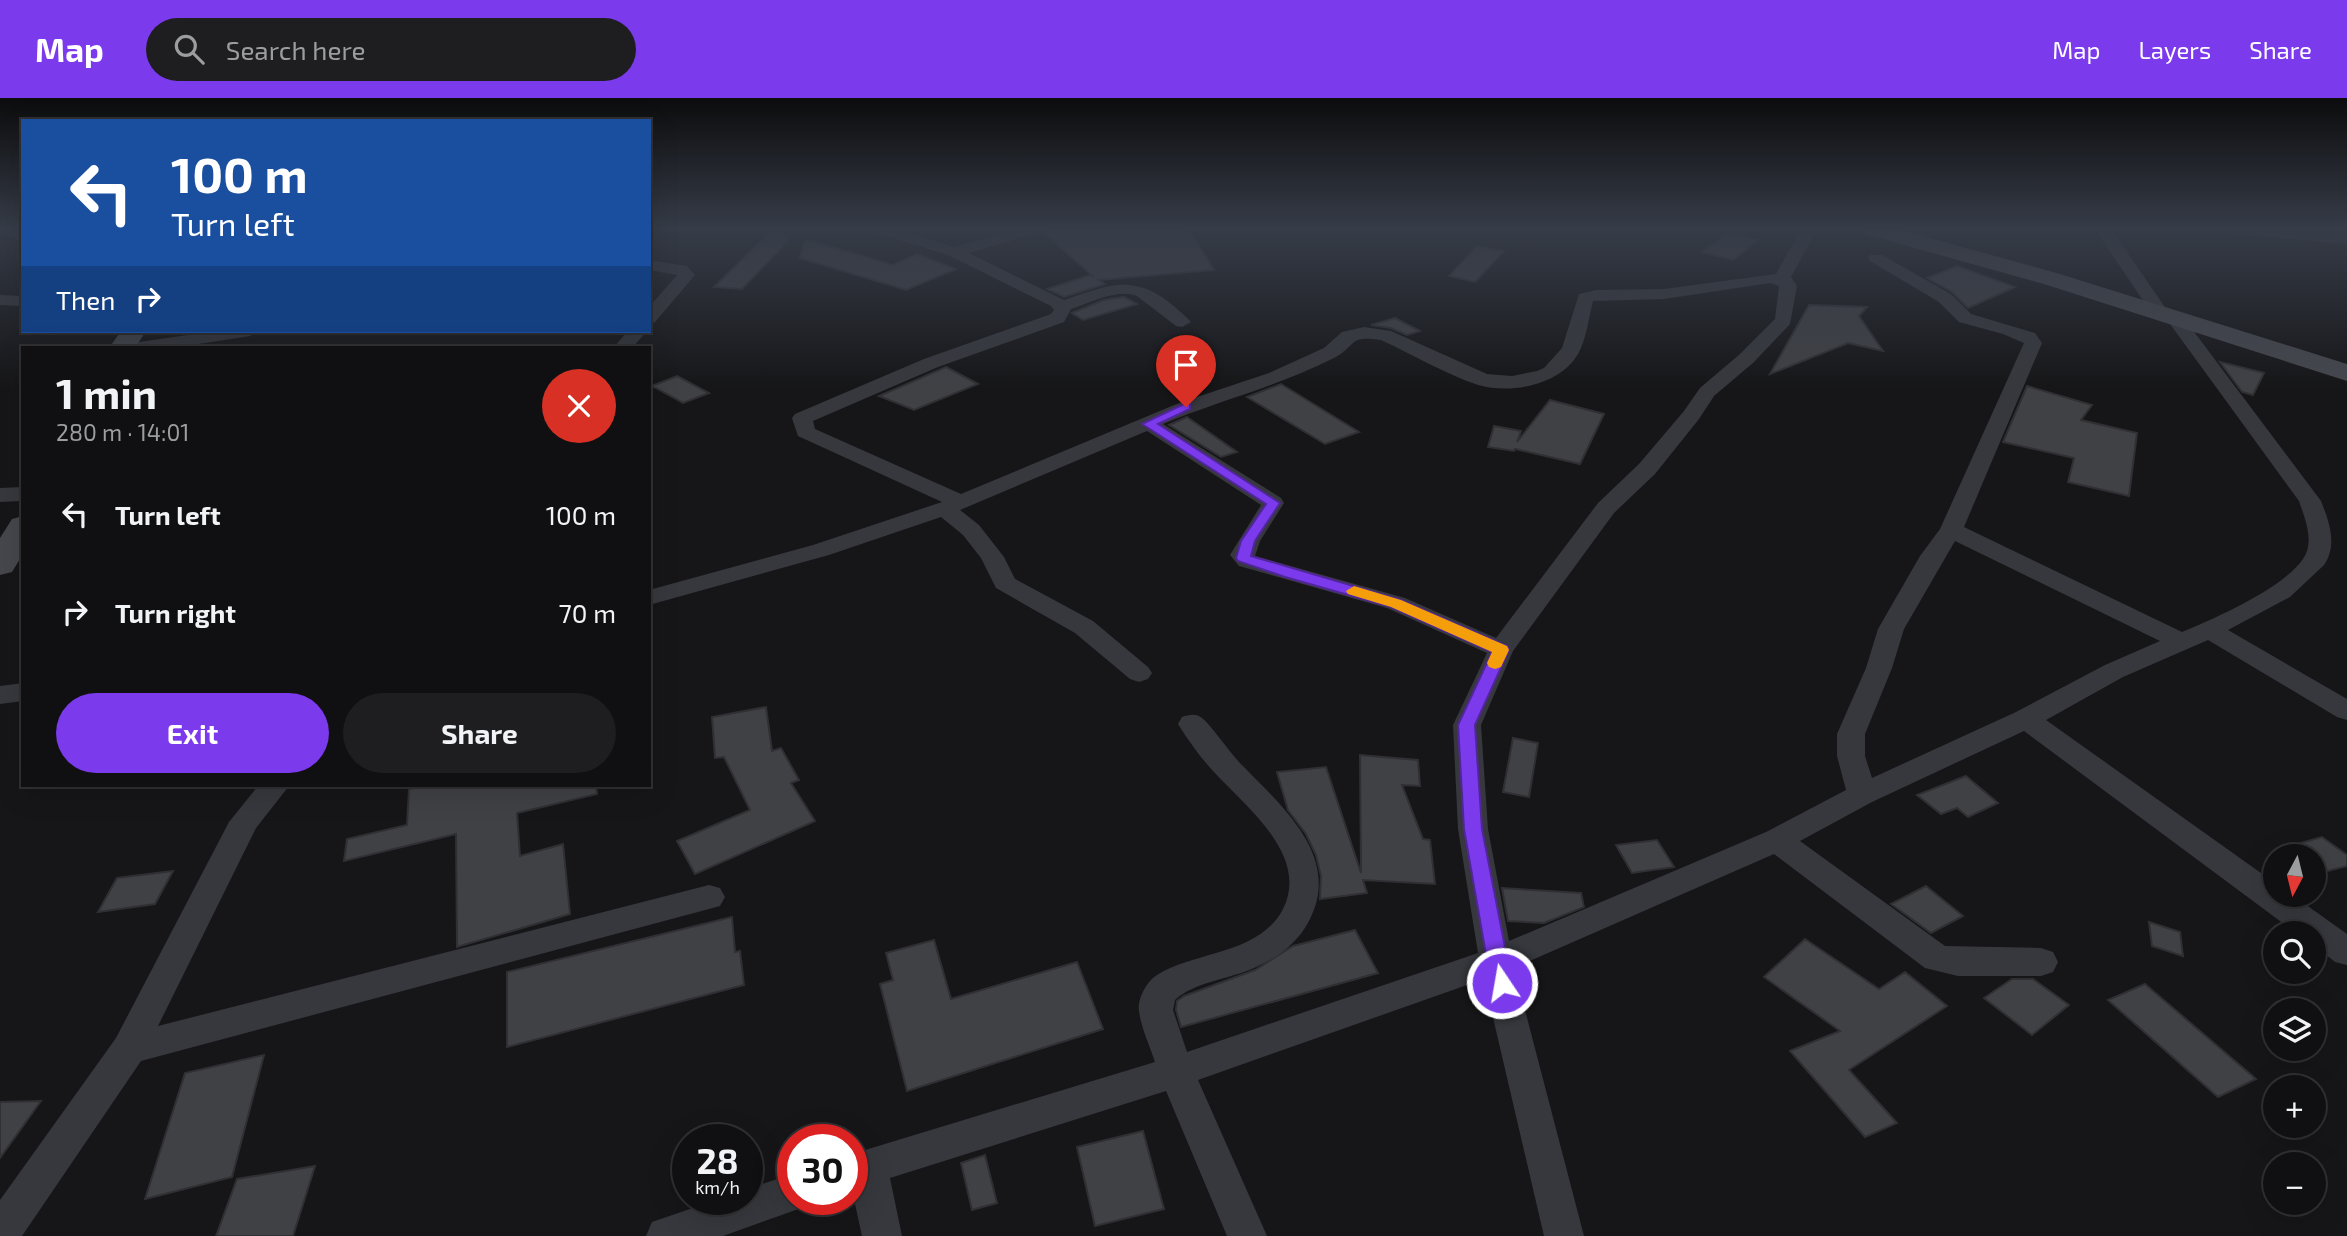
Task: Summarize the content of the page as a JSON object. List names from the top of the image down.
{
  "north": "bottom",
  "page": {
    "header": "Map",
    "search": "Search here",
    "nav": ["Map", "Layers", "Share"],
    "turn": ["100 m", "Turn left"],
    "then": "Then",
    "heading": ["1 min", "280 m · 14:01"],
    "list": [
      {
        "name": "Turn left",
        "value": "100 m"
      },
      {
        "name": "Turn right",
        "value": "70 m"
      }
    ],
    "buttons": ["Exit", "Share"],
    "map_buttons": ["+", "−"],
    "speed": "28 km/h",
    "limit": "30"
  }
}
